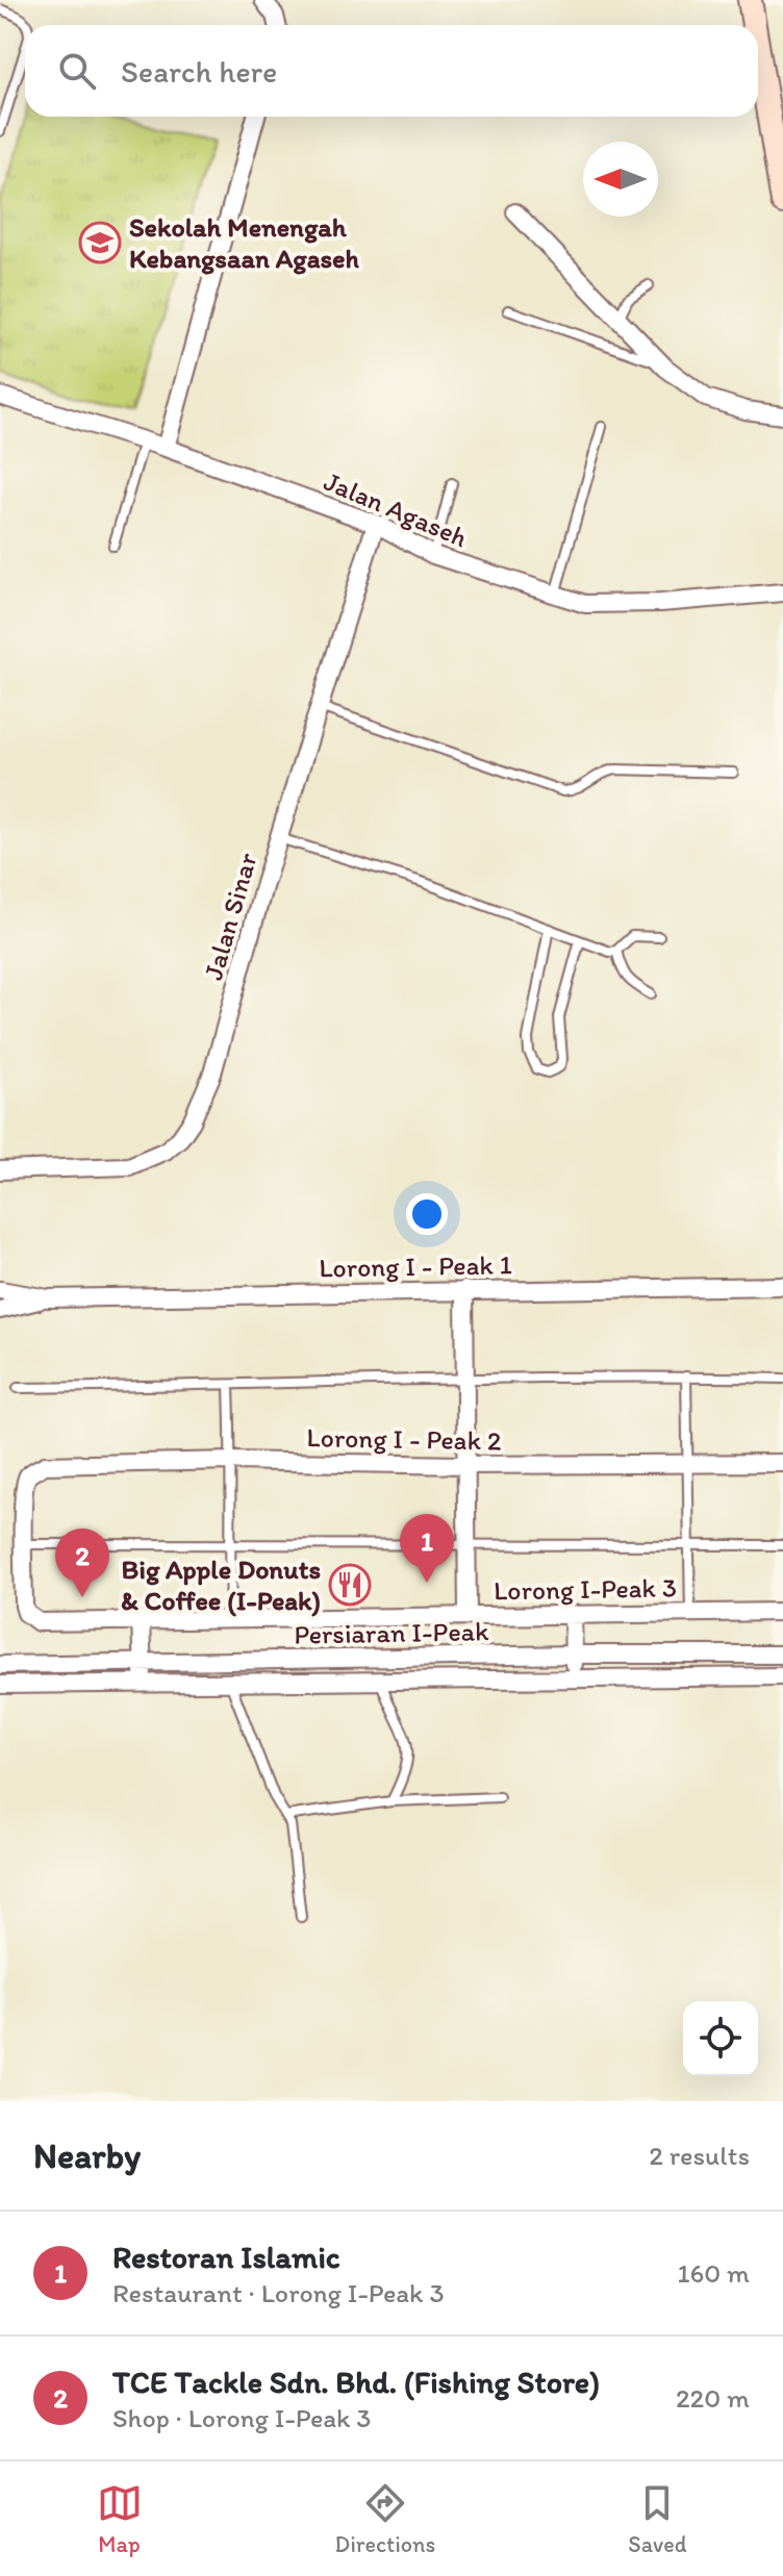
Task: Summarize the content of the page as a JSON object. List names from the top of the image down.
{
  "streets": {
    "street": [
      "Jalan Agaseh",
      "Jalan Sinar",
      "Lorong I - Peak 1",
      "Lorong I - Peak 2",
      "Lorong I-Peak 3",
      "Persiaran I-Peak"
    ]
  },
  "crossings": [
    ["Jalan Agaseh", "Jalan Sinar"],
    ["Lorong I - Peak 2", "Lorong I-Peak 3"]
  ],
  "places": {
    "school or university": ["Sekolah Menengah Kebangsaan Agaseh"],
    "restaurant": ["Big Apple Donuts & Coffee (I-Peak)"]
  },
  "north": "left",
  "page": {
    "search": "Search here",
    "pins": ["1", "2"],
    "heading": ["Nearby", "2 results"],
    "list": [
      {
        "mark": "1",
        "name": "Restoran Islamic",
        "note": "Restaurant · Lorong I-Peak 3",
        "value": "160 m"
      },
      {
        "mark": "2",
        "name": "TCE Tackle Sdn. Bhd. (Fishing Store)",
        "note": "Shop · Lorong I-Peak 3",
        "value": "220 m"
      }
    ],
    "nav": ["Map", "Directions", "Saved"]
  }
}
